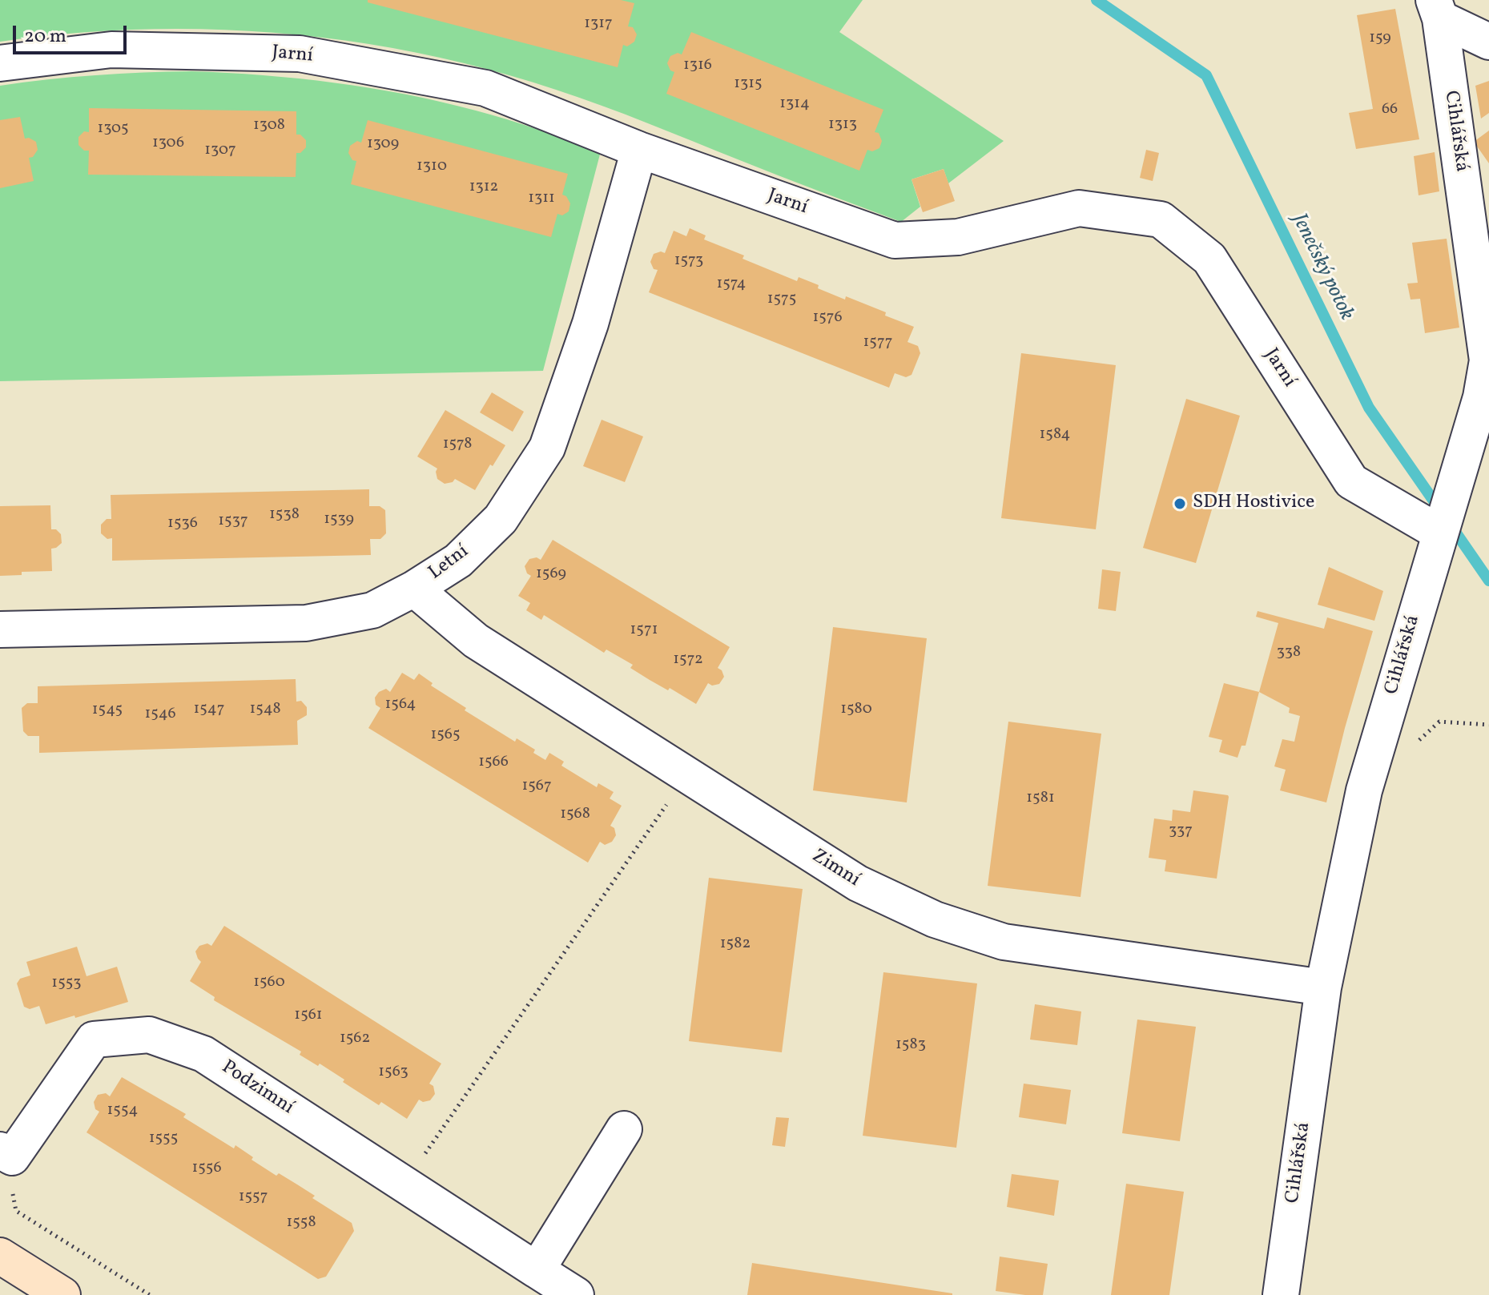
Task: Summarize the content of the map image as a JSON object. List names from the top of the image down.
{
  "streets": {
    "street": [
      "Jarní",
      "Cihlářská",
      "Letní",
      "Zimní",
      "Podzimní"
    ]
  },
  "crossings": [
    ["Jarní", "Cihlářská"],
    ["Jarní", "Letní"],
    ["Cihlářská", "Zimní"],
    ["Letní", "Zimní"]
  ],
  "water": ["Jenečský potok"],
  "places": ["SDH Hostivice"],
  "house_numbers": [
    "1317",
    "159",
    "1316",
    "1315",
    "1314",
    "66",
    "1313",
    "1308",
    "1305",
    "1306",
    "1309",
    "1307",
    "1310",
    "1312",
    "1311",
    "1573",
    "1574",
    "1575",
    "1576",
    "1577",
    "1584",
    "1578",
    "1538",
    "1539",
    "1537",
    "1536",
    "1569",
    "1571",
    "338",
    "1572",
    "1564",
    "1547",
    "1548",
    "1580",
    "1545",
    "1546",
    "1565",
    "1566",
    "1567",
    "1581",
    "1568",
    "337",
    "1582",
    "1560",
    "1553",
    "1561",
    "1562",
    "1583",
    "1563",
    "1554",
    "1555",
    "1556",
    "1557",
    "1558"
  ],
  "scale_bar": "20 m"
}
